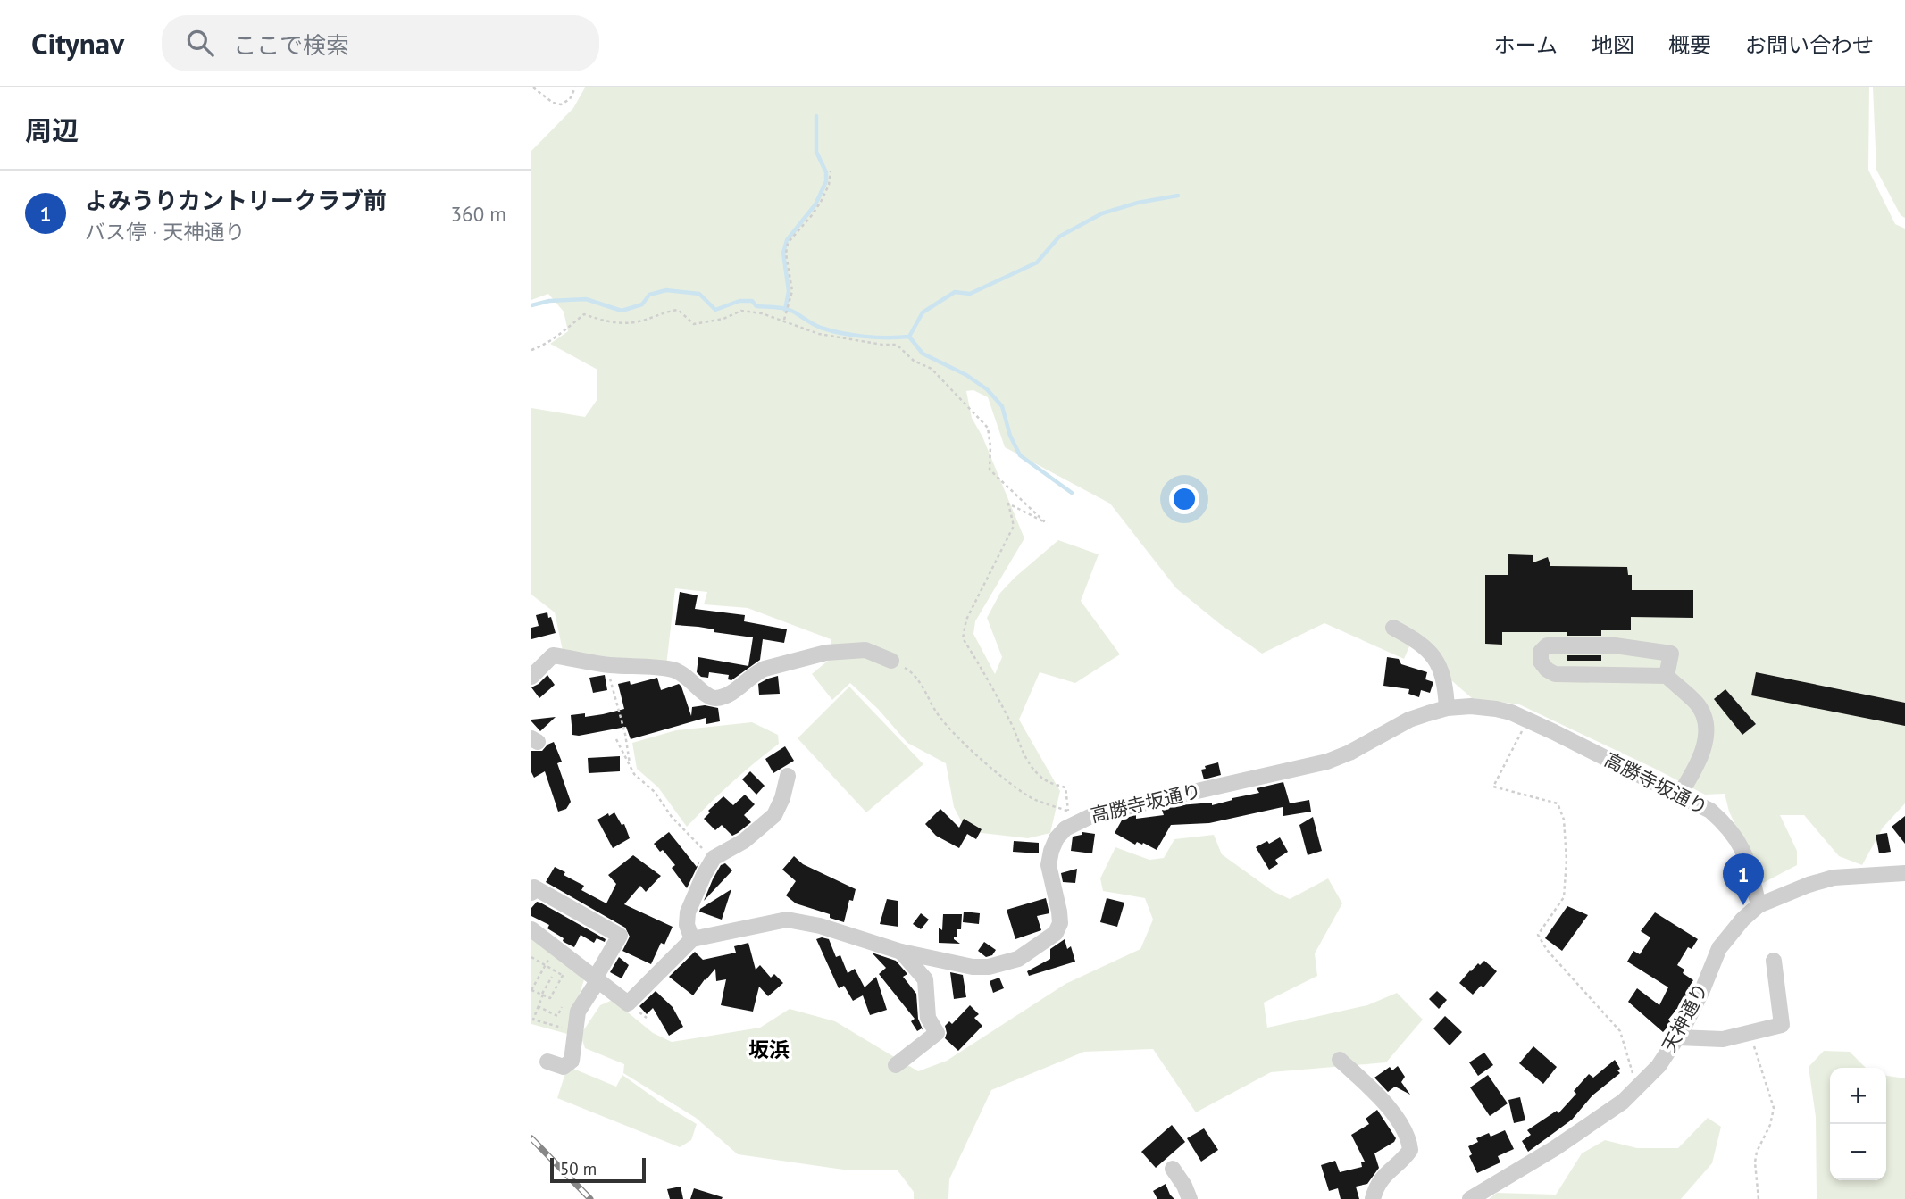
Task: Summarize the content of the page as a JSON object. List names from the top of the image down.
{
  "streets": {
    "street": ["高勝寺坂通り", "天神通り"]
  },
  "crossings": [
    ["高勝寺坂通り", "天神通り"]
  ],
  "districts": ["坂浜"],
  "scale_bar": "50 m",
  "page": {
    "header": "Citynav",
    "search": "ここで検索",
    "nav": [
      "ホーム",
      "地図",
      "概要",
      "お問い合わせ"
    ],
    "heading": "周辺",
    "list": [
      {
        "mark": "1",
        "name": "よみうりカントリークラブ前",
        "note": "バス停 · 天神通り",
        "value": "360 m"
      }
    ],
    "pins": "1",
    "map_buttons": ["+", "−"],
    "scale": "50 m"
  }
}
